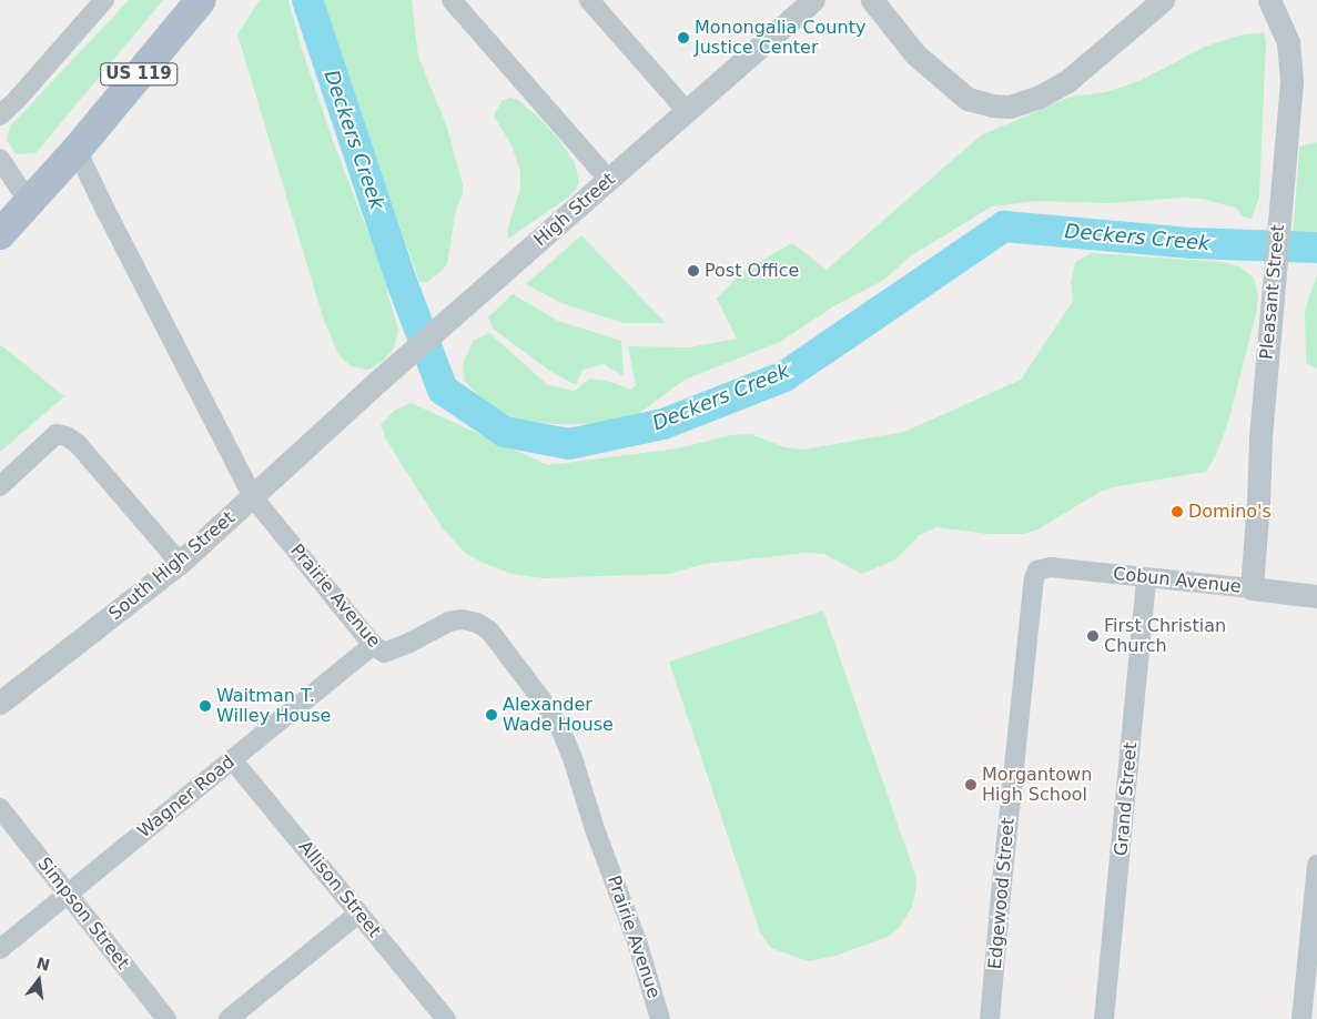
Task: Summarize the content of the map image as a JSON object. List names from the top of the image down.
{
  "streets": {
    "main road": ["US 119"],
    "street": [
      "High Street",
      "Pleasant Street",
      "South High Street",
      "Cobun Avenue",
      "Prairie Avenue",
      "Wagner Road",
      "Grand Street",
      "Allison Street",
      "Edgewood Street",
      "Simpson Street"
    ]
  },
  "crossings": [
    ["US 119", "Prairie Avenue"],
    ["High Street", "South High Street"],
    ["Pleasant Street", "Cobun Avenue"],
    ["South High Street", "Prairie Avenue"],
    ["Cobun Avenue", "Grand Street"],
    ["Cobun Avenue", "Edgewood Street"],
    ["Prairie Avenue", "Wagner Road"],
    ["Wagner Road", "Allison Street"],
    ["Wagner Road", "Simpson Street"]
  ],
  "water": ["Deckers Creek"],
  "places": [
    "Monongalia County Justice Center",
    "Post Office",
    "Domino's",
    "First Christian Church",
    "Waitman T. Willey House",
    "Alexander Wade House",
    "Morgantown High School"
  ],
  "north": "top"
}
